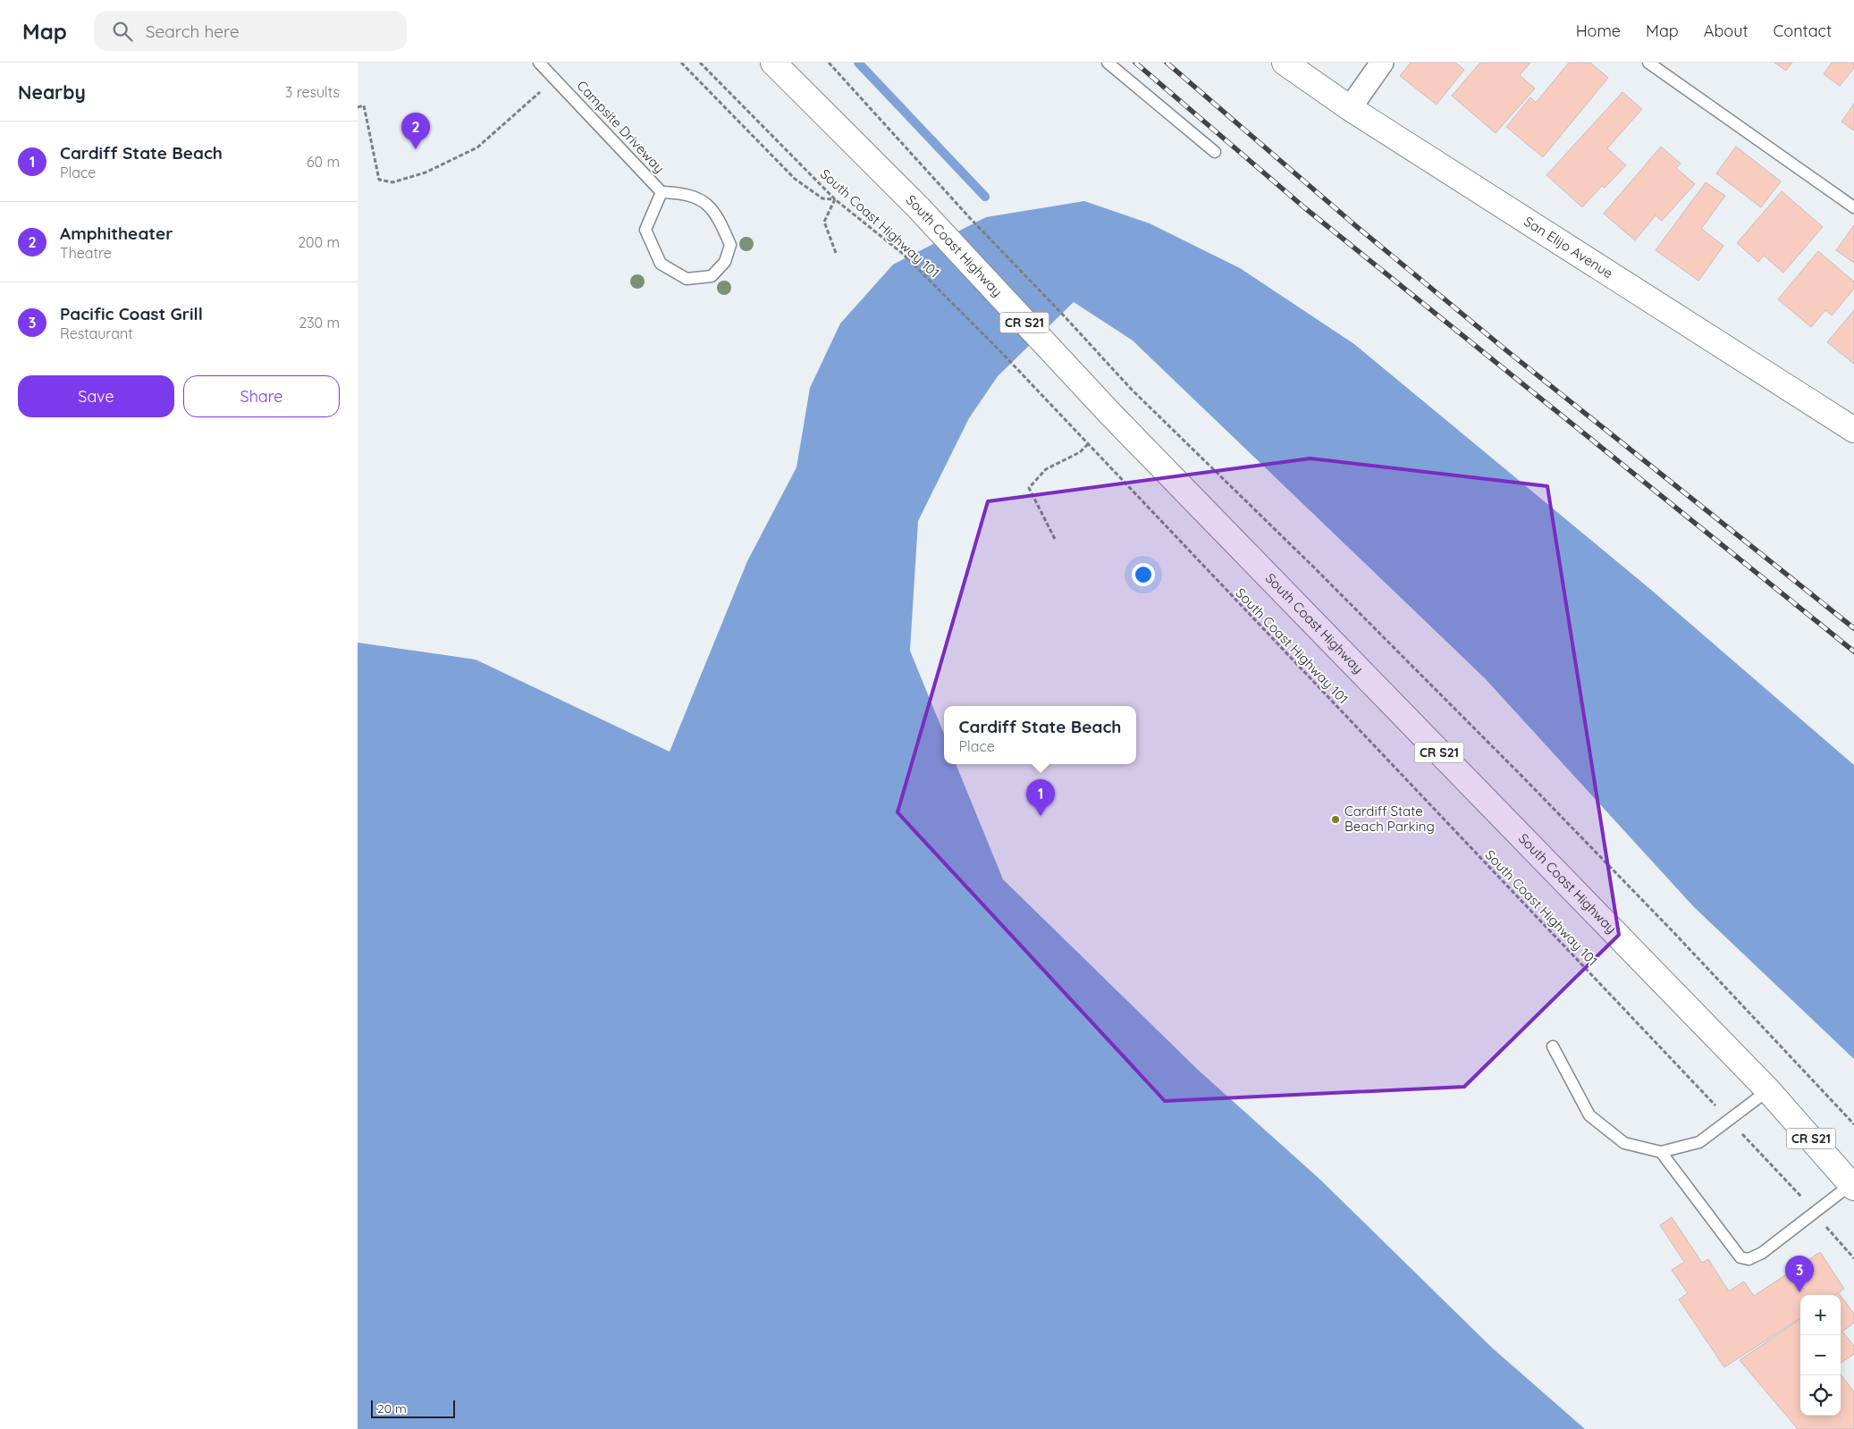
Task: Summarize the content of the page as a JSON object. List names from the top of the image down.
{
  "streets": {
    "main road": ["South Coast Highway", "San Elijo Avenue", "CR S21"],
    "lane": ["Campsite Driveway"],
    "path": ["South Coast Highway 101"]
  },
  "places": ["Cardiff State Beach Parking"],
  "scale_bar": "20 m",
  "page": {
    "header": "Map",
    "search": "Search here",
    "nav": [
      "Home",
      "Map",
      "About",
      "Contact"
    ],
    "heading": ["Nearby", "3 results"],
    "pins": ["2", "1", "3"],
    "list": [
      {
        "mark": "1",
        "name": "Cardiff State Beach",
        "note": "Place",
        "value": "60 m"
      },
      {
        "mark": "2",
        "name": "Amphitheater",
        "note": "Theatre",
        "value": "200 m"
      },
      {
        "mark": "3",
        "name": "Pacific Coast Grill",
        "note": "Restaurant",
        "value": "230 m"
      }
    ],
    "buttons": ["Save", "Share"],
    "popup": ["Cardiff State Beach", "Place"],
    "map_buttons": ["+", "−"],
    "scale": "20 m"
  }
}
